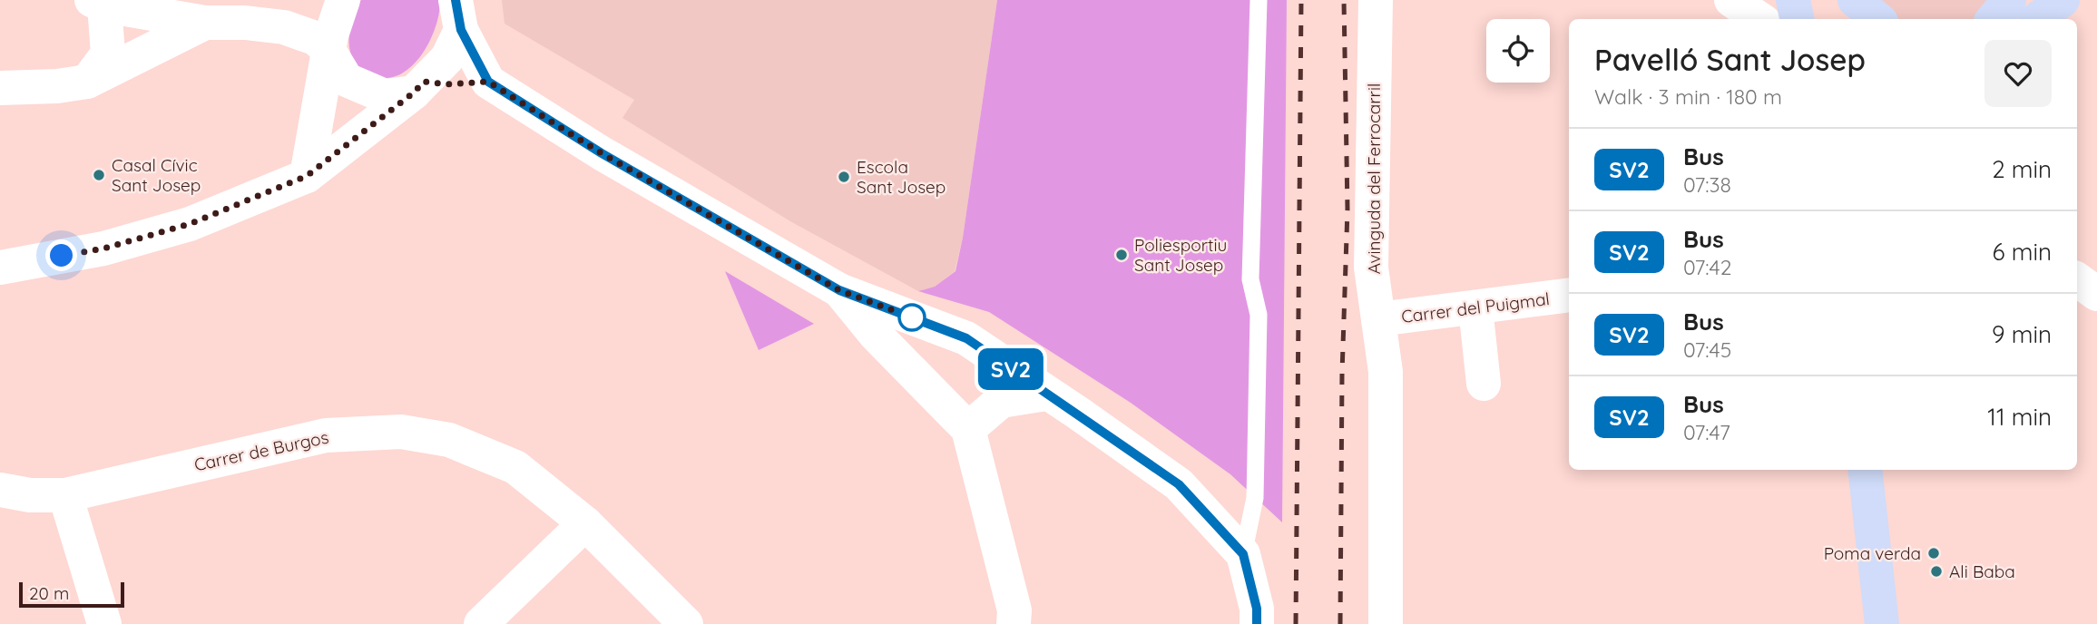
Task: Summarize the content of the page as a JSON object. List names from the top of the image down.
{
  "streets": {
    "street": ["Avinguda del Ferrocarril", "Carrer del Puigmal", "Carrer de Burgos"]
  },
  "crossings": [
    ["Avinguda del Ferrocarril", "Carrer del Puigmal"]
  ],
  "places": [
    "Casal Cívic Sant Josep",
    "Escola Sant Josep",
    "Poliesportiu Sant Josep",
    "Poma verda",
    "Ali Baba"
  ],
  "lines": ["bus line SV2"],
  "scale_bar": "20 m",
  "page": {
    "on_map": "SV2",
    "heading": ["Pavelló Sant Josep", "Walk · 3 min · 180 m"],
    "list": [
      {
        "mark": "SV2",
        "name": "Bus",
        "note": "07:38",
        "value": "2 min"
      },
      {
        "mark": "SV2",
        "name": "Bus",
        "note": "07:42",
        "value": "6 min"
      },
      {
        "mark": "SV2",
        "name": "Bus",
        "note": "07:45",
        "value": "9 min"
      },
      {
        "mark": "SV2",
        "name": "Bus",
        "note": "07:47",
        "value": "11 min"
      }
    ],
    "scale": "20 m"
  }
}
